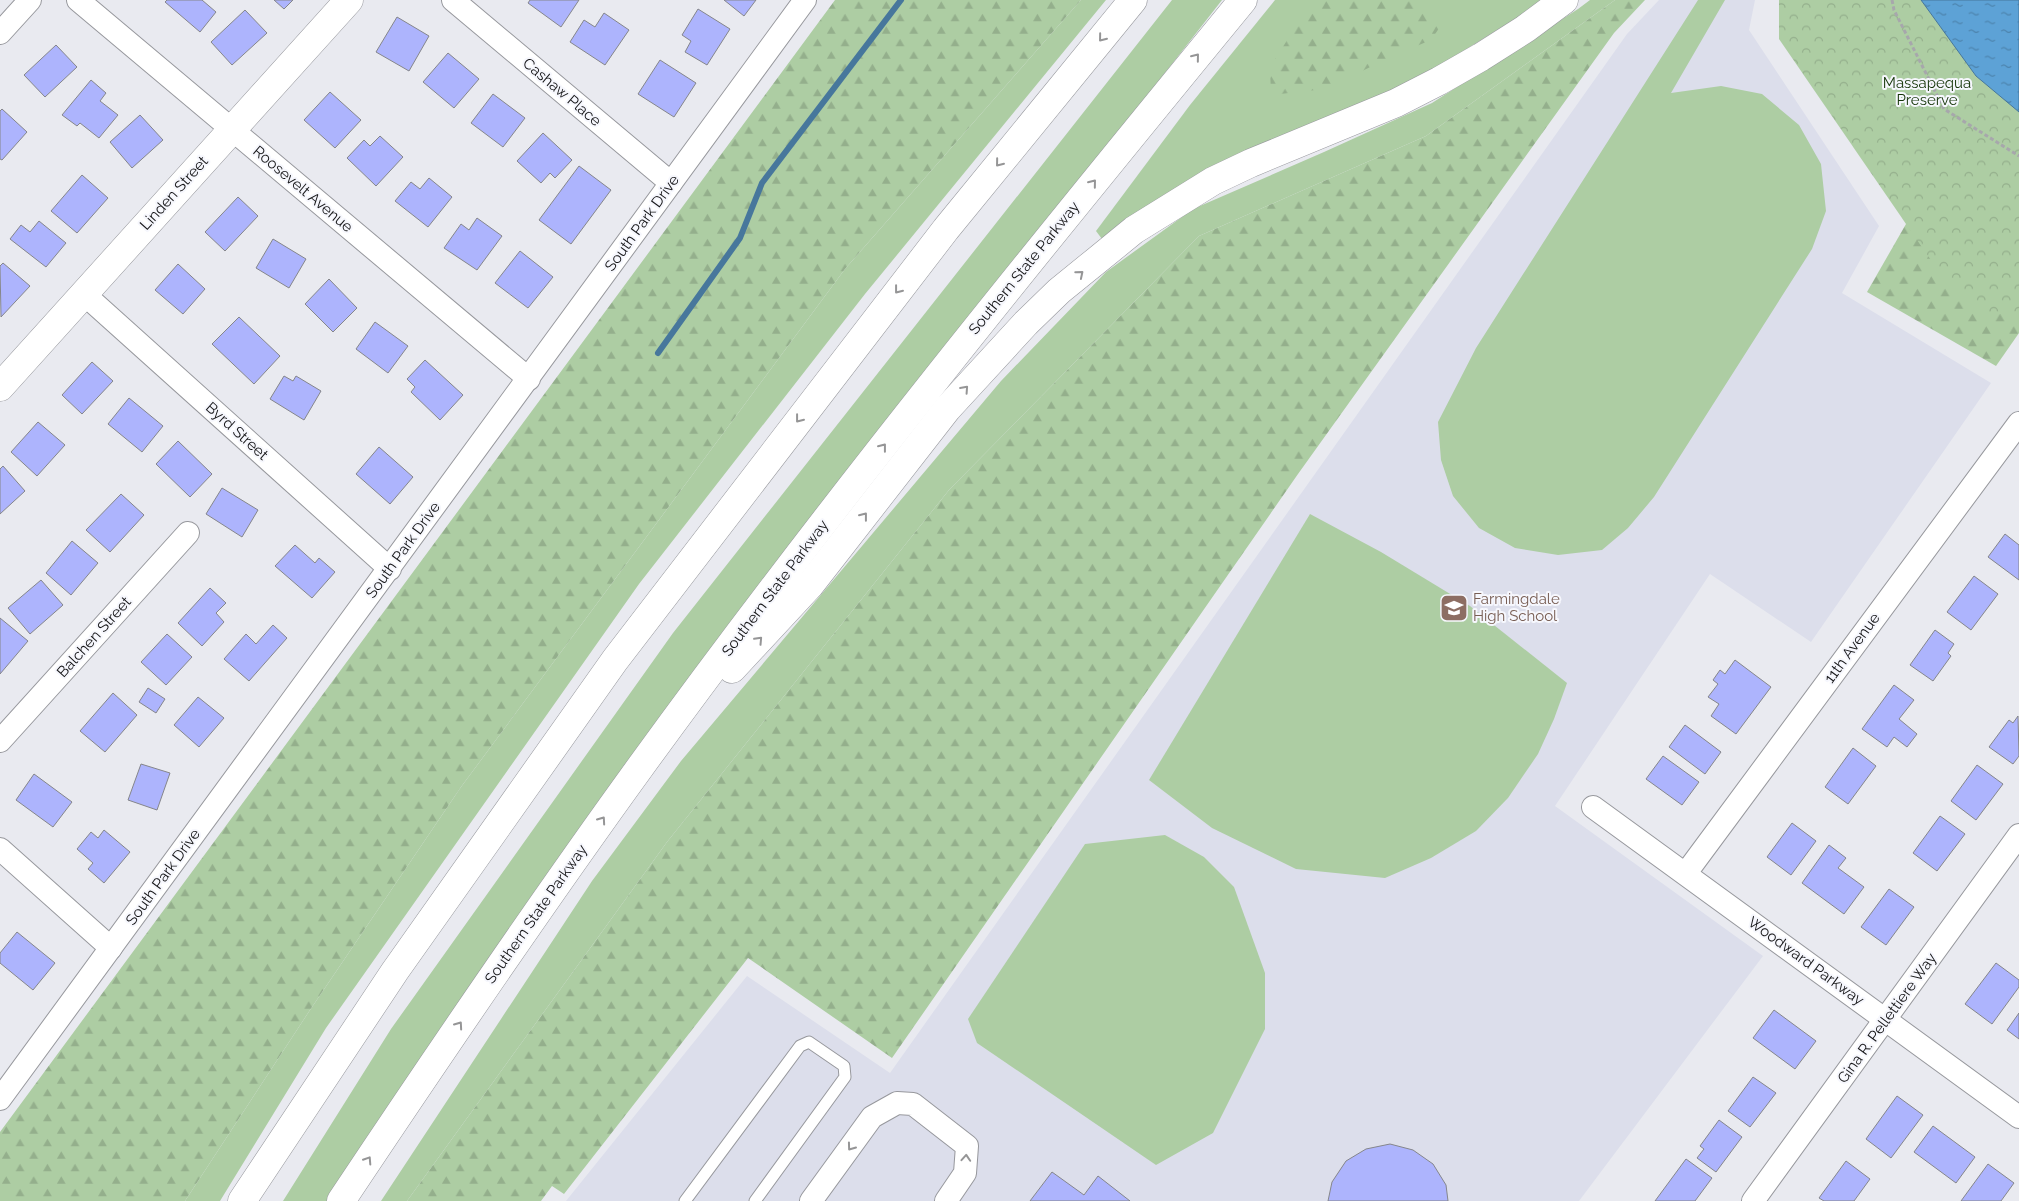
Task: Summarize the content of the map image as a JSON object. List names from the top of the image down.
{
  "streets": {
    "main road": ["Linden Street", "Southern State Parkway"],
    "street": [
      "Cashaw Place",
      "Roosevelt Avenue",
      "South Park Drive",
      "Byrd Street",
      "Balchen Street",
      "11th Avenue",
      "Woodward Parkway",
      "Gina R. Pellettiere Way"
    ]
  },
  "crossings": [
    ["Cashaw Place", "South Park Drive"],
    ["Roosevelt Avenue", "Linden Street"],
    ["Roosevelt Avenue", "South Park Drive"],
    ["Linden Street", "Byrd Street"],
    ["South Park Drive", "Byrd Street"],
    ["11th Avenue", "Woodward Parkway"],
    ["Woodward Parkway", "Gina R. Pellettiere Way"]
  ],
  "parks": ["Massapequa Preserve"],
  "places": {
    "school or university": ["Farmingdale High School"]
  }
}
